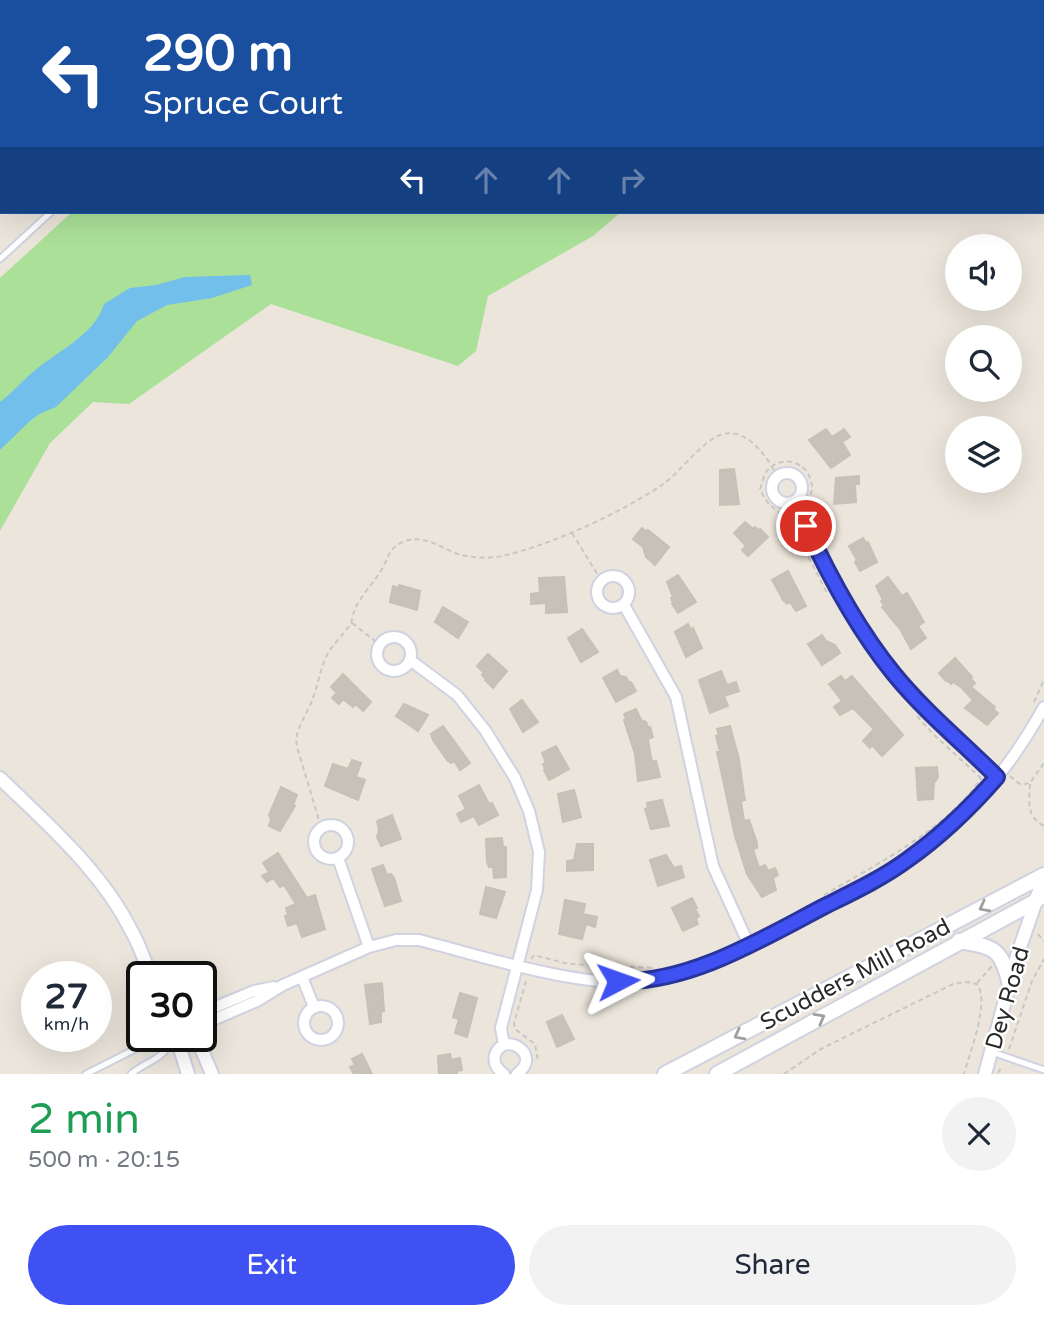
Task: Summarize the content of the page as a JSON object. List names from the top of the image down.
{
  "streets": {
    "main road": ["Scudders Mill Road", "Dey Road"]
  },
  "crossings": [
    ["Scudders Mill Road", "Dey Road"]
  ],
  "page": {
    "turn": ["290 m", "Spruce Court"],
    "speed": "27 km/h",
    "limit": "30",
    "heading": ["2 min", "500 m · 20:15"],
    "buttons": ["Exit", "Share"]
  }
}
